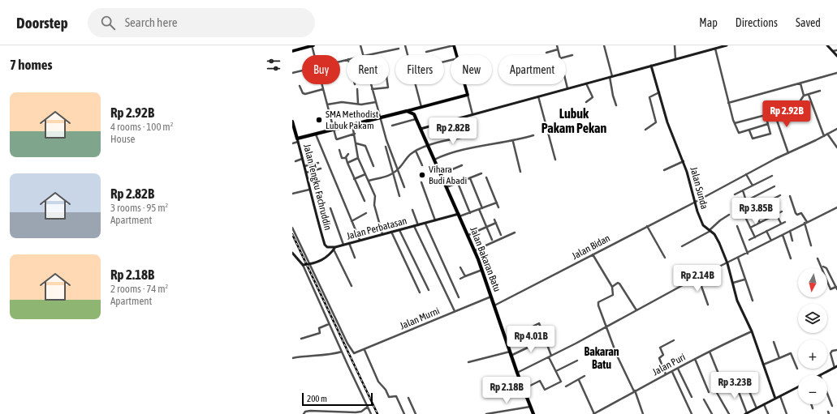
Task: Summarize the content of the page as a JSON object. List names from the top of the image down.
{
  "streets": {
    "highway": ["Jalan Tengku Fachruddin", "Jalan Bakaran Batu"],
    "street": [
      "Jalan Sunda",
      "Jalan Perbatasan",
      "Jalan Bidan",
      "Jalan Murni",
      "Jalan Puri"
    ]
  },
  "crossings": [
    ["Jalan Tengku Fachruddin", "Jalan Perbatasan"],
    ["Jalan Sunda", "Jalan Bidan"],
    ["Jalan Sunda", "Jalan Puri"],
    ["Jalan Perbatasan", "Jalan Bakaran Batu"],
    ["Jalan Perbatasan", "Jalan Murni"],
    ["Jalan Bidan", "Jalan Bakaran Batu"],
    ["Jalan Bakaran Batu", "Jalan Murni"]
  ],
  "districts": ["Lubuk Pakam Pekan", "Bakaran Batu"],
  "places": ["SMA Methodist Lubuk Pakam", "Vihara Budi Abadi"],
  "scale_bar": "200 m",
  "north": "bottom",
  "page": {
    "header": "Doorstep",
    "search": "Search here",
    "nav": ["Map", "Directions", "Saved"],
    "heading": "7 homes",
    "chip": [
      "Buy",
      "Rent",
      "Filters",
      "New",
      "Apartment"
    ],
    "list": [
      {
        "name": "Rp 2.92B",
        "note": "4 rooms · 100 m² · House"
      },
      {
        "name": "Rp 2.82B",
        "note": "3 rooms · 95 m² · Apartment"
      },
      {
        "name": "Rp 2.18B",
        "note": "2 rooms · 74 m² · Apartment"
      }
    ],
    "price": [
      "Rp 2.92B",
      "Rp 2.82B",
      "Rp 3.85B",
      "Rp 2.14B",
      "Rp 4.01B",
      "Rp 3.23B",
      "Rp 2.18B"
    ],
    "map_buttons": ["+", "−"],
    "scale": "200 m"
  }
}
